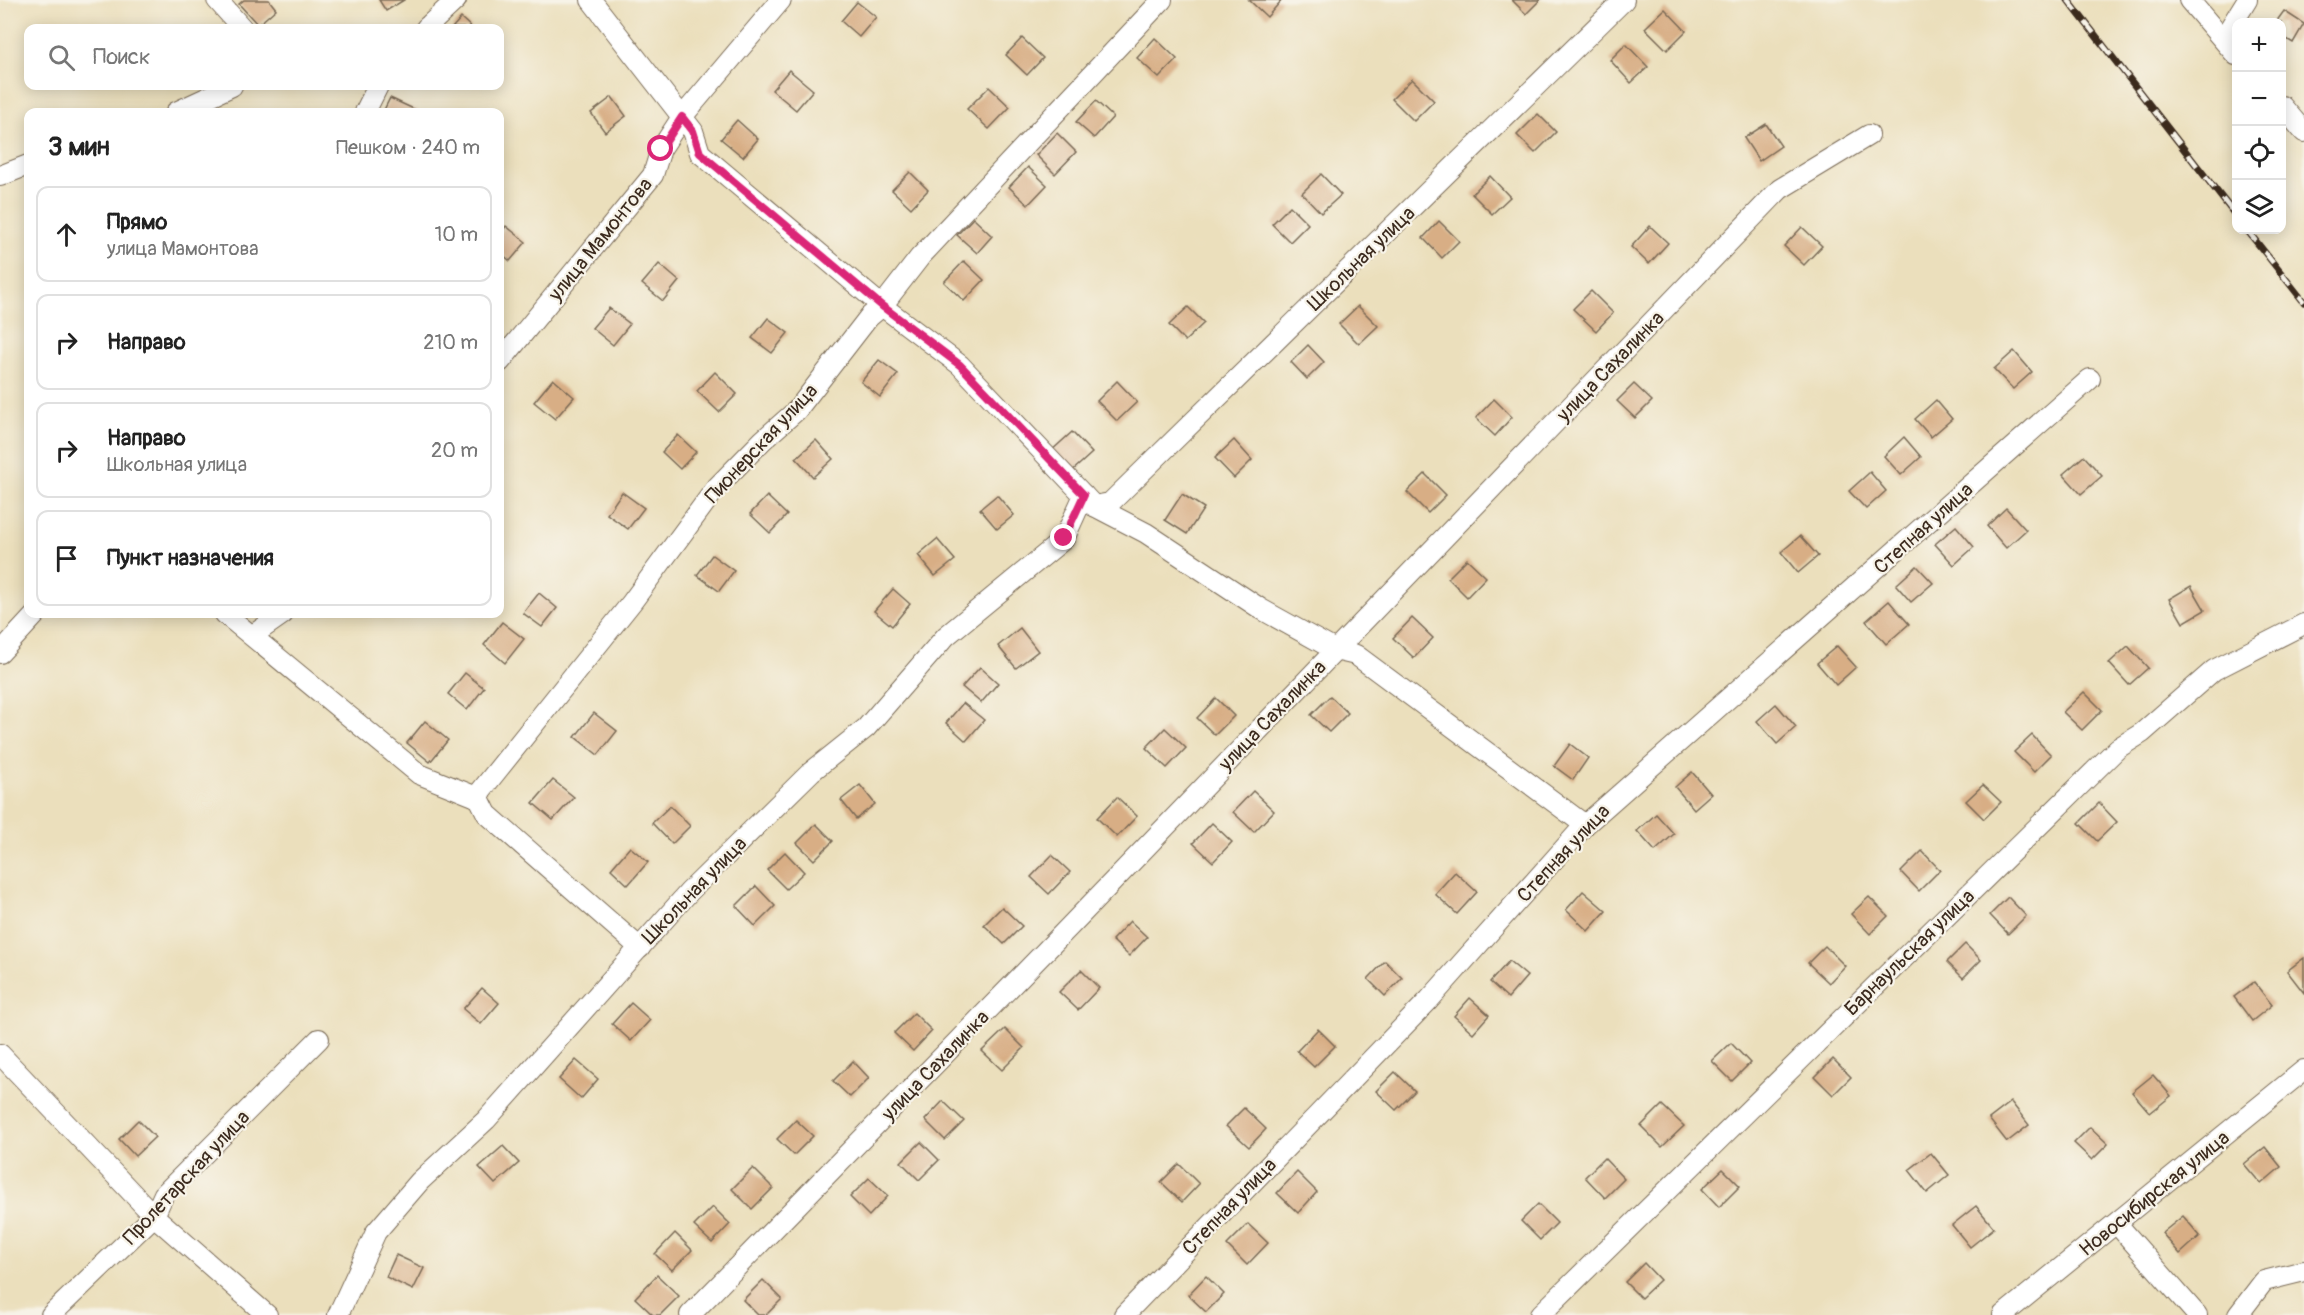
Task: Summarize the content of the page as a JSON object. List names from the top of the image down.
{
  "streets": {
    "street": [
      "улица Мамонтова",
      "Школьная улица",
      "улица Сахалинка",
      "Пионерская улица",
      "Степная улица",
      "Барнаульская улица",
      "Пролетарская улица",
      "Новосибирская улица"
    ]
  },
  "page": {
    "map_buttons": ["+", "−"],
    "search": "Поиск",
    "heading": ["3 мин", "Пешком · 240 m"],
    "list": [
      ["Прямо", "улица Мамонтова", "10 m"],
      ["Направо", "210 m"],
      ["Направо", "Школьная улица", "20 m"],
      "Пункт назначения"
    ]
  }
}
